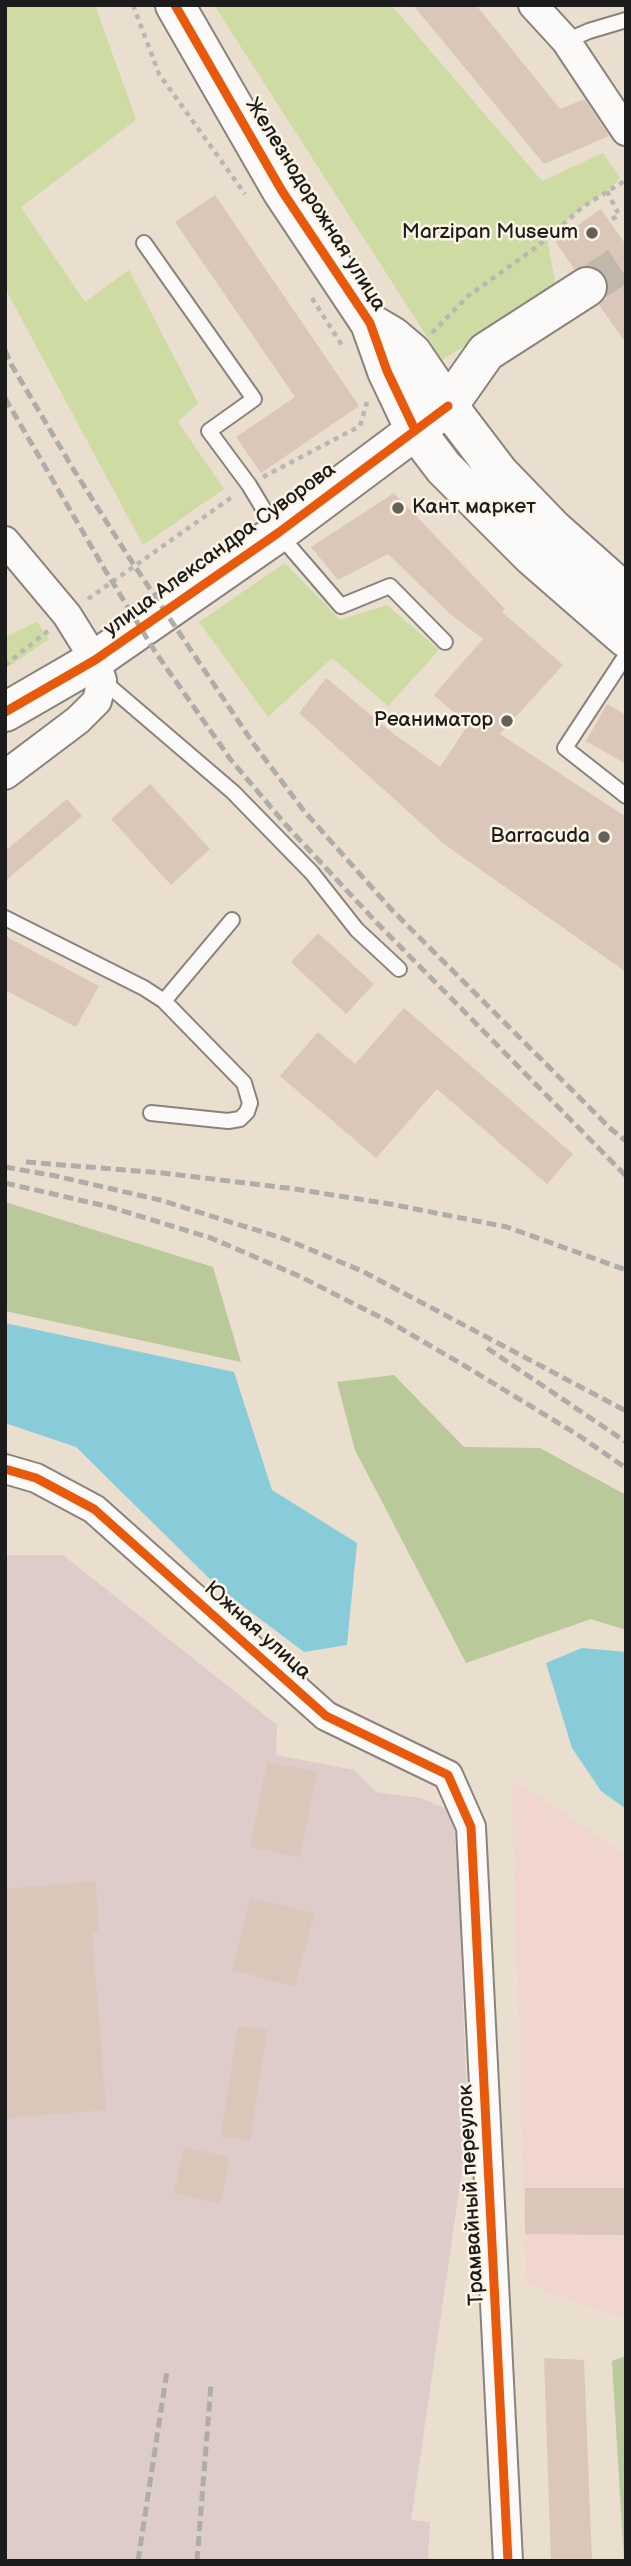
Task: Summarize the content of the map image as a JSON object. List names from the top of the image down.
{
  "streets": {
    "main road": ["Железнодорожная улица", "улица Александра Суворова"],
    "street": ["Южная улица", "Трамвайный переулок"]
  },
  "crossings": [
    ["Железнодорожная улица", "улица Александра Суворова"],
    ["Южная улица", "Трамвайный переулок"]
  ],
  "places": [
    "Marzipan Museum",
    "Кант маркет",
    "Реаниматор",
    "Barracuda"
  ]
}
